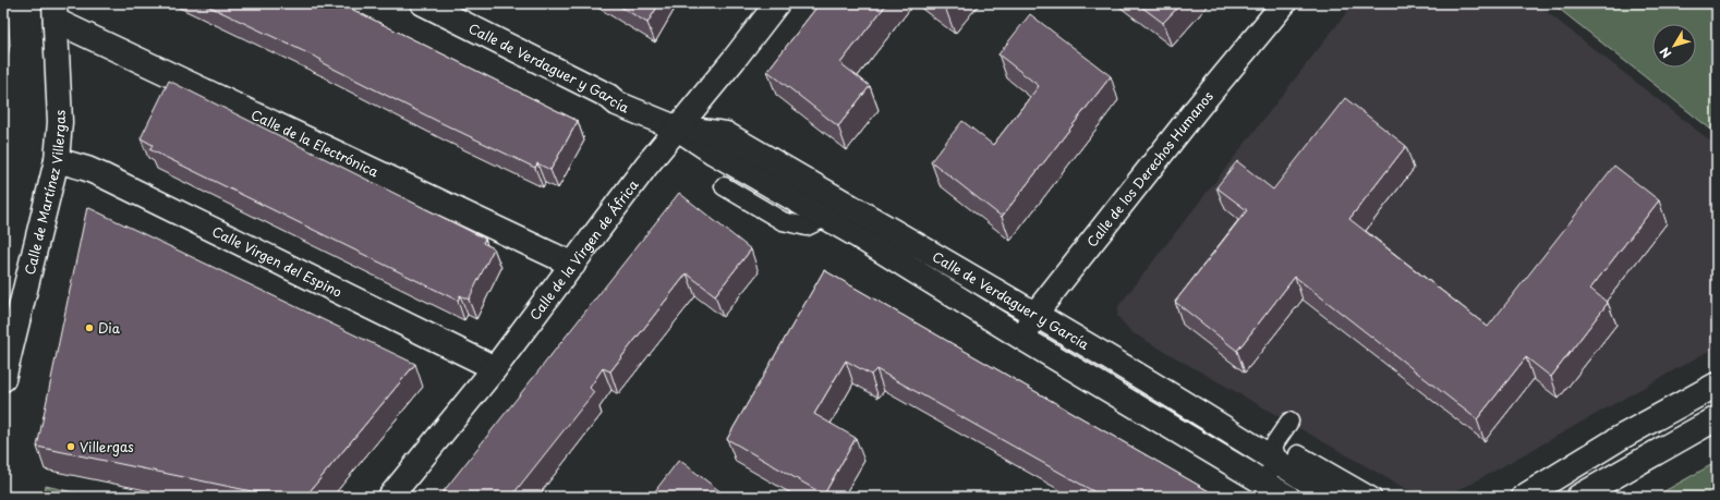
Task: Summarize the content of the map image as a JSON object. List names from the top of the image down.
{
  "streets": {
    "street": [
      "Calle de Verdaguer y García",
      "Calle de la Electrónica",
      "Calle de los Derechos Humanos",
      "Calle de Martínez Villergas",
      "Calle de la Virgen de África",
      "Calle Virgen del Espino"
    ]
  },
  "crossings": [
    ["Calle de Verdaguer y García", "Calle de los Derechos Humanos"],
    ["Calle de Verdaguer y García", "Calle de la Virgen de África"],
    ["Calle de la Electrónica", "Calle de Martínez Villergas"],
    ["Calle de la Electrónica", "Calle de la Virgen de África"],
    ["Calle de Martínez Villergas", "Calle Virgen del Espino"],
    ["Calle de la Virgen de África", "Calle Virgen del Espino"]
  ],
  "places": ["Dia", "Villergas"],
  "north": "bottom left"
}
